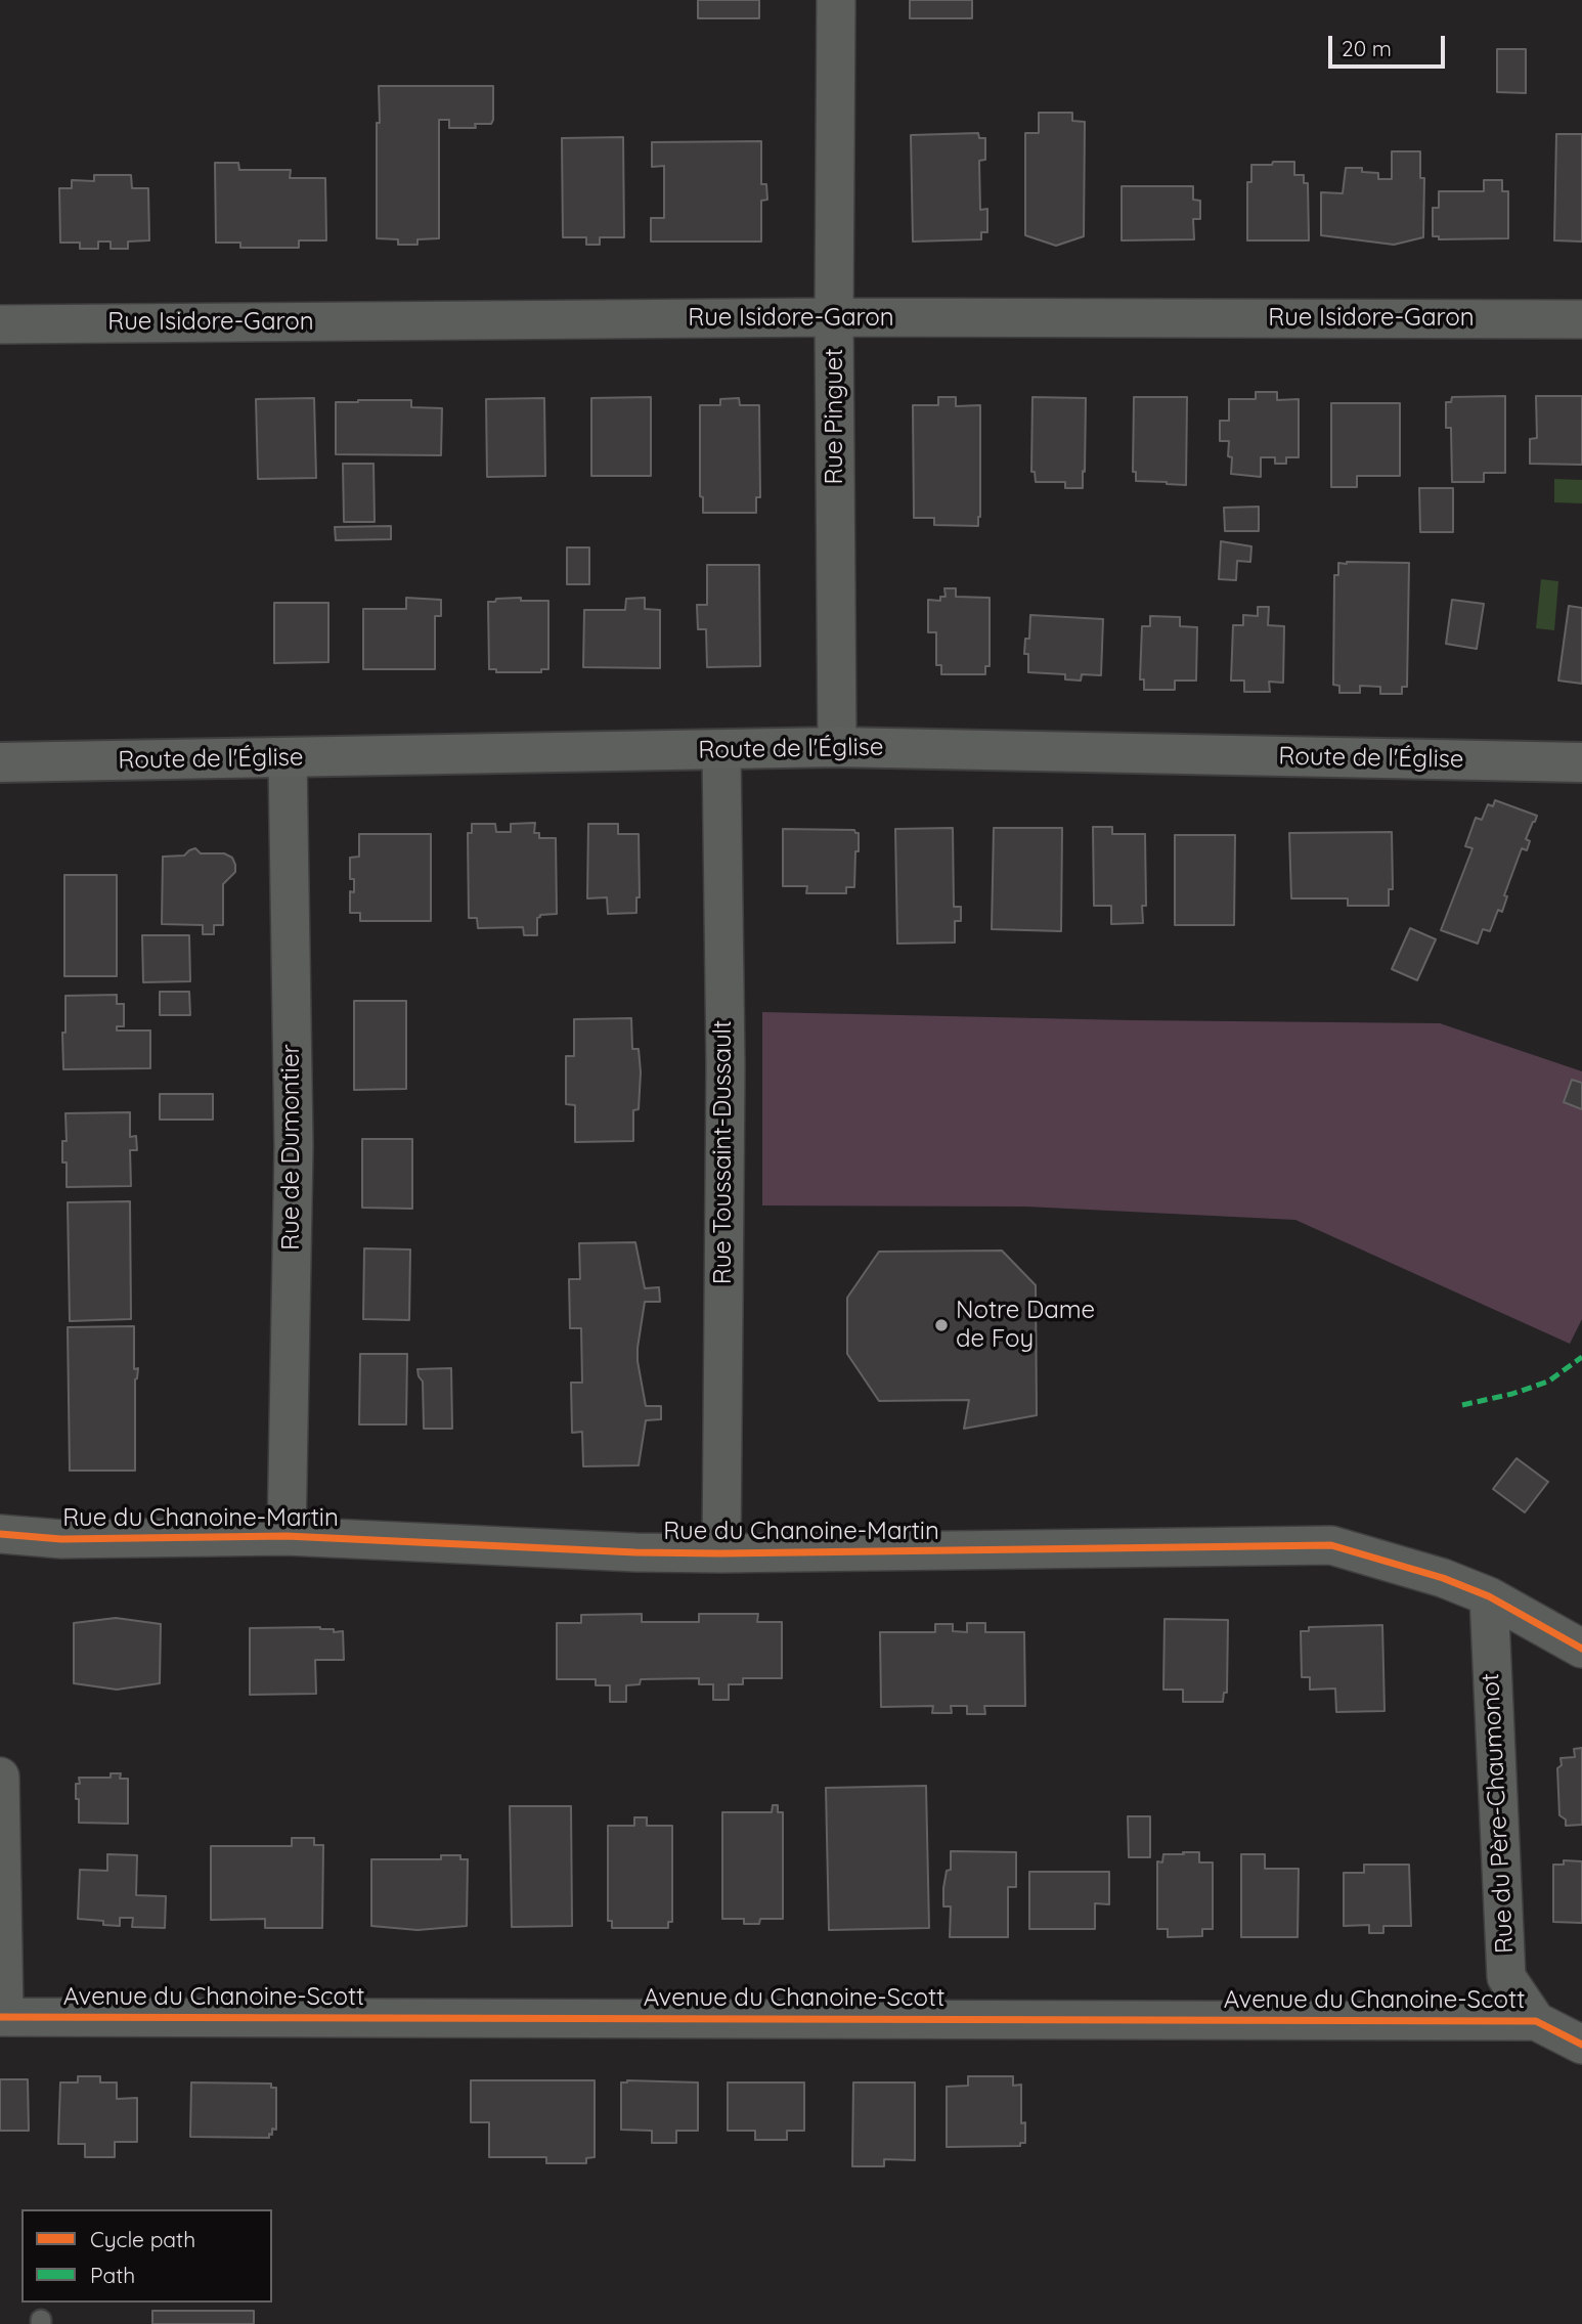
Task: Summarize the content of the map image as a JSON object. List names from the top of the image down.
{
  "streets": {
    "main road": ["Route de l'Église"],
    "street": [
      "Rue Isidore-Garon",
      "Rue Pinguet",
      "Rue de Dumontier",
      "Rue Toussaint-Dussault",
      "Rue du Chanoine-Martin",
      "Rue du Père-Chaumonot",
      "Avenue du Chanoine-Scott"
    ]
  },
  "crossings": [
    ["Rue Isidore-Garon", "Rue Pinguet"],
    ["Rue Pinguet", "Route de l'Église"],
    ["Route de l'Église", "Rue de Dumontier"],
    ["Route de l'Église", "Rue Toussaint-Dussault"],
    ["Rue de Dumontier", "Rue du Chanoine-Martin"],
    ["Rue Toussaint-Dussault", "Rue du Chanoine-Martin"],
    ["Rue du Chanoine-Martin", "Rue du Père-Chaumonot"],
    ["Rue du Père-Chaumonot", "Avenue du Chanoine-Scott"]
  ],
  "places": ["Notre Dame de Foy"],
  "legend": ["Cycle path", "Path"],
  "scale_bar": "20 m"
}
